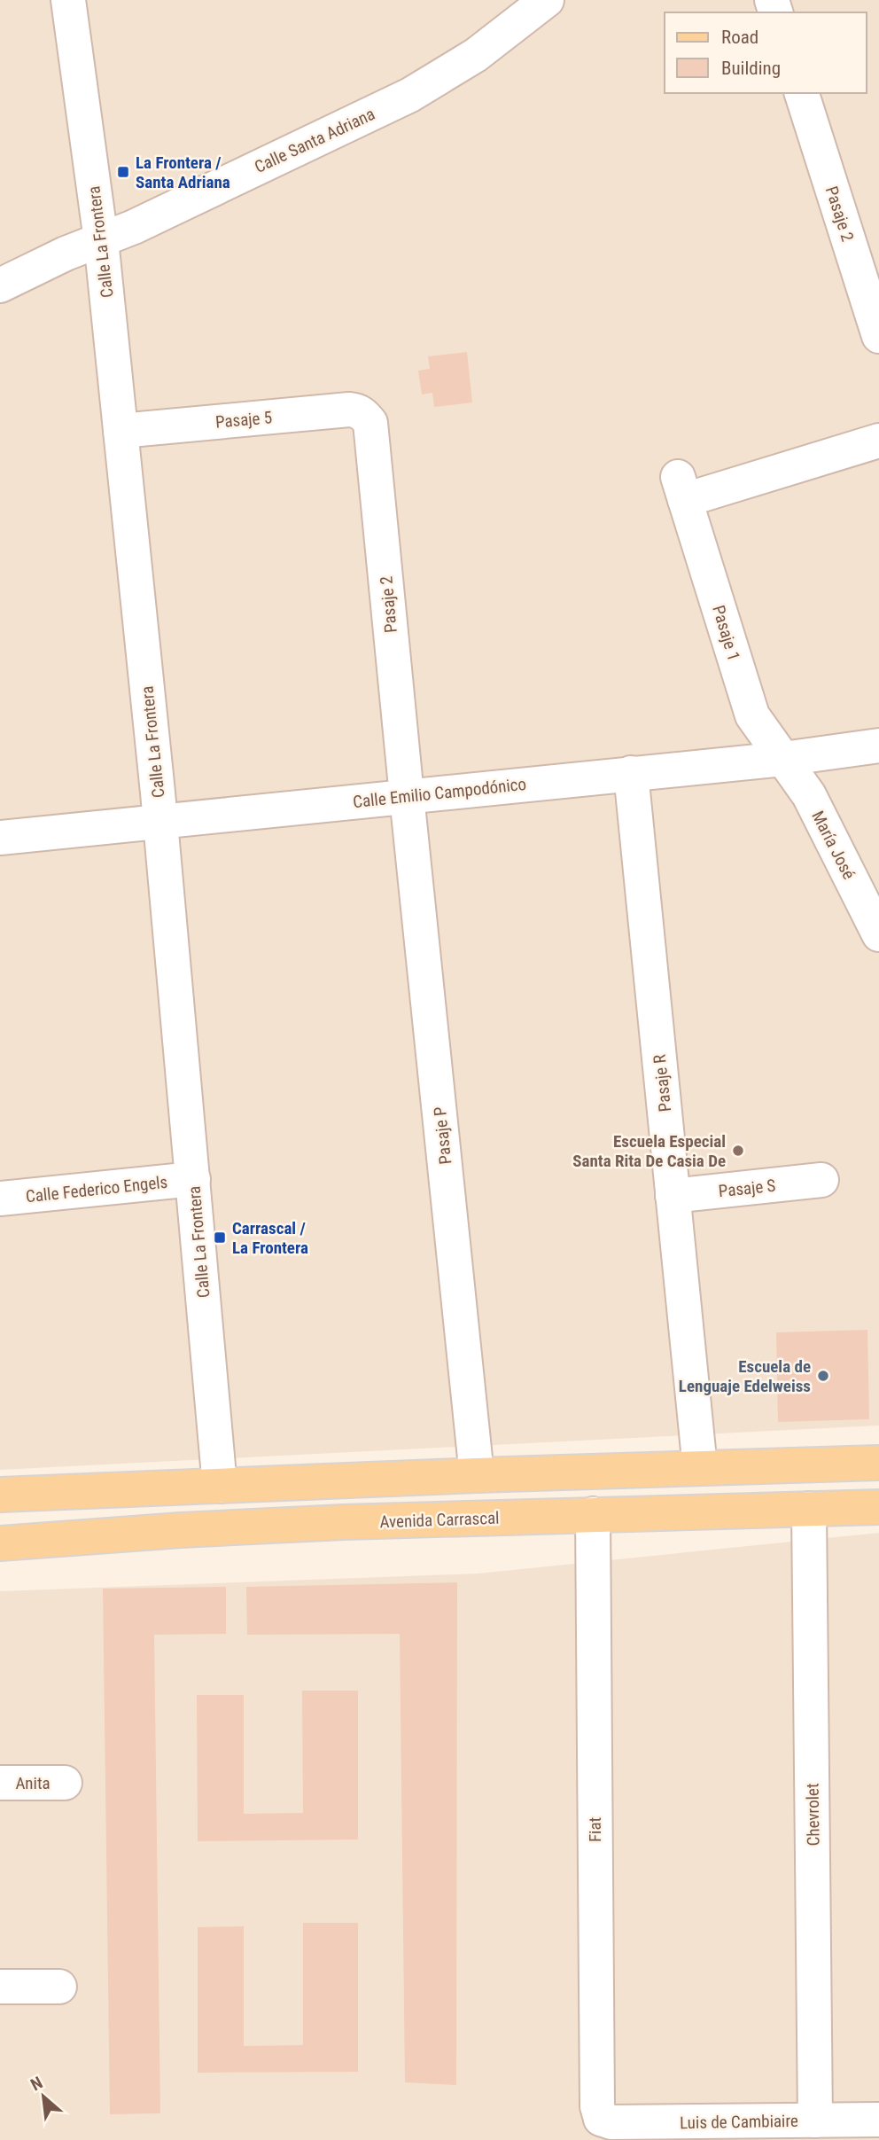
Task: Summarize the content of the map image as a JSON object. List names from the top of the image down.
{
  "streets": {
    "main road": ["Avenida Carrascal"],
    "street": [
      "Calle Santa Adriana",
      "Pasaje 2",
      "Calle La Frontera",
      "Pasaje 5",
      "Pasaje 1",
      "Calle Emilio Campodónico",
      "María José",
      "Pasaje R",
      "Pasaje P",
      "Pasaje S",
      "Calle Federico Engels",
      "Anita",
      "Chevrolet",
      "Fiat",
      "Luis de Cambiaire"
    ]
  },
  "crossings": [
    ["Calle Santa Adriana", "Calle La Frontera"],
    ["Pasaje 2", "Pasaje 5"],
    ["Pasaje 2", "Calle Emilio Campodónico"],
    ["Pasaje 2", "Pasaje P"],
    ["Calle La Frontera", "Pasaje 5"],
    ["Calle La Frontera", "Calle Emilio Campodónico"],
    ["Calle La Frontera", "Calle Federico Engels"],
    ["Pasaje 1", "Calle Emilio Campodónico"],
    ["Pasaje 1", "María José"],
    ["Calle Emilio Campodónico", "María José"],
    ["Calle Emilio Campodónico", "Pasaje R"],
    ["Calle Emilio Campodónico", "Pasaje P"],
    ["Pasaje R", "Pasaje S"],
    ["Avenida Carrascal", "Chevrolet"],
    ["Avenida Carrascal", "Fiat"],
    ["Chevrolet", "Luis de Cambiaire"],
    ["Fiat", "Luis de Cambiaire"]
  ],
  "places": {
    "transit": ["La Frontera / Santa Adriana", "Carrascal / La Frontera"],
    "other": ["Escuela Especial Santa Rita De Casia De", "Escuela de Lenguaje Edelweiss"]
  },
  "legend": ["Road", "Building"],
  "north": "top left"
}
